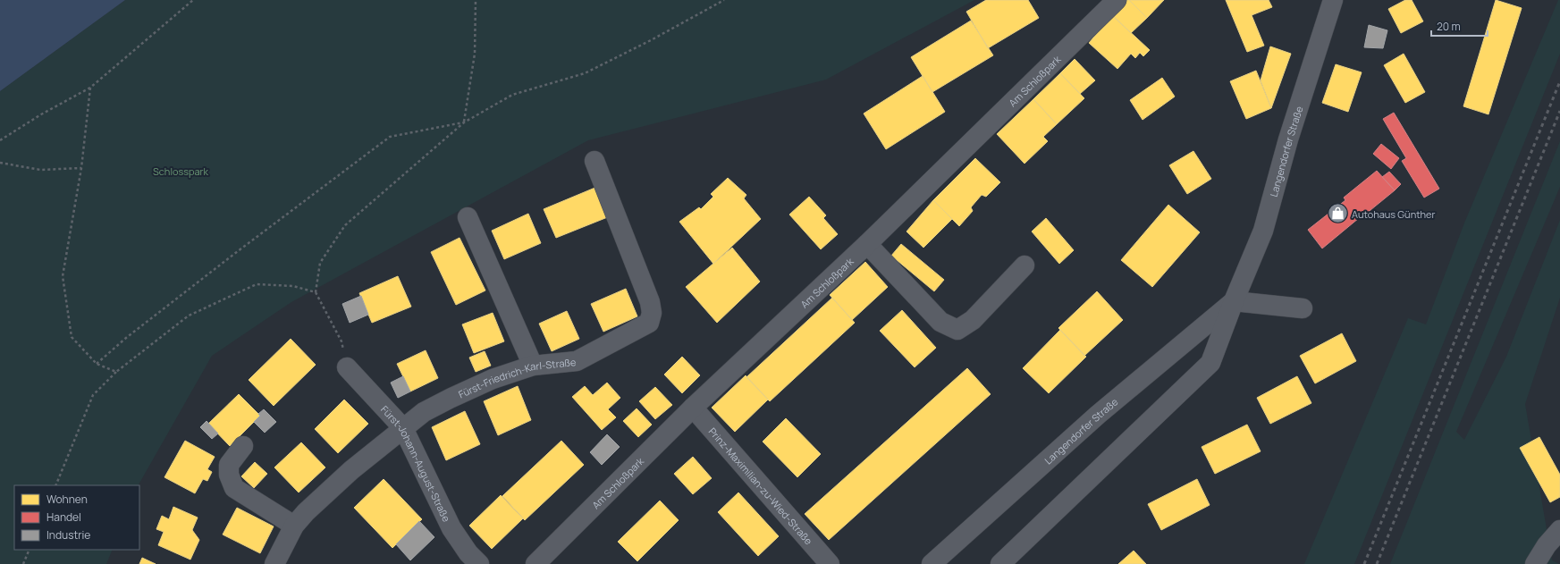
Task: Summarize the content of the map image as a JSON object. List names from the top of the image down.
{
  "streets": {
    "street": [
      "Am Schloßpark",
      "Langendorfer Straße",
      "Fürst-Friedrich-Karl-Straße",
      "Fürst-Johann-August-Straße",
      "Prinz-Maximilian-zu-Wied-Straße"
    ]
  },
  "crossings": [
    ["Am Schloßpark", "Prinz-Maximilian-zu-Wied-Straße"],
    ["Fürst-Friedrich-Karl-Straße", "Fürst-Johann-August-Straße"]
  ],
  "parks": ["Schlosspark"],
  "places": {
    "shop": ["Autohaus Günther"]
  },
  "legend": ["Wohnen", "Handel", "Industrie"],
  "scale_bar": "20 m"
}
